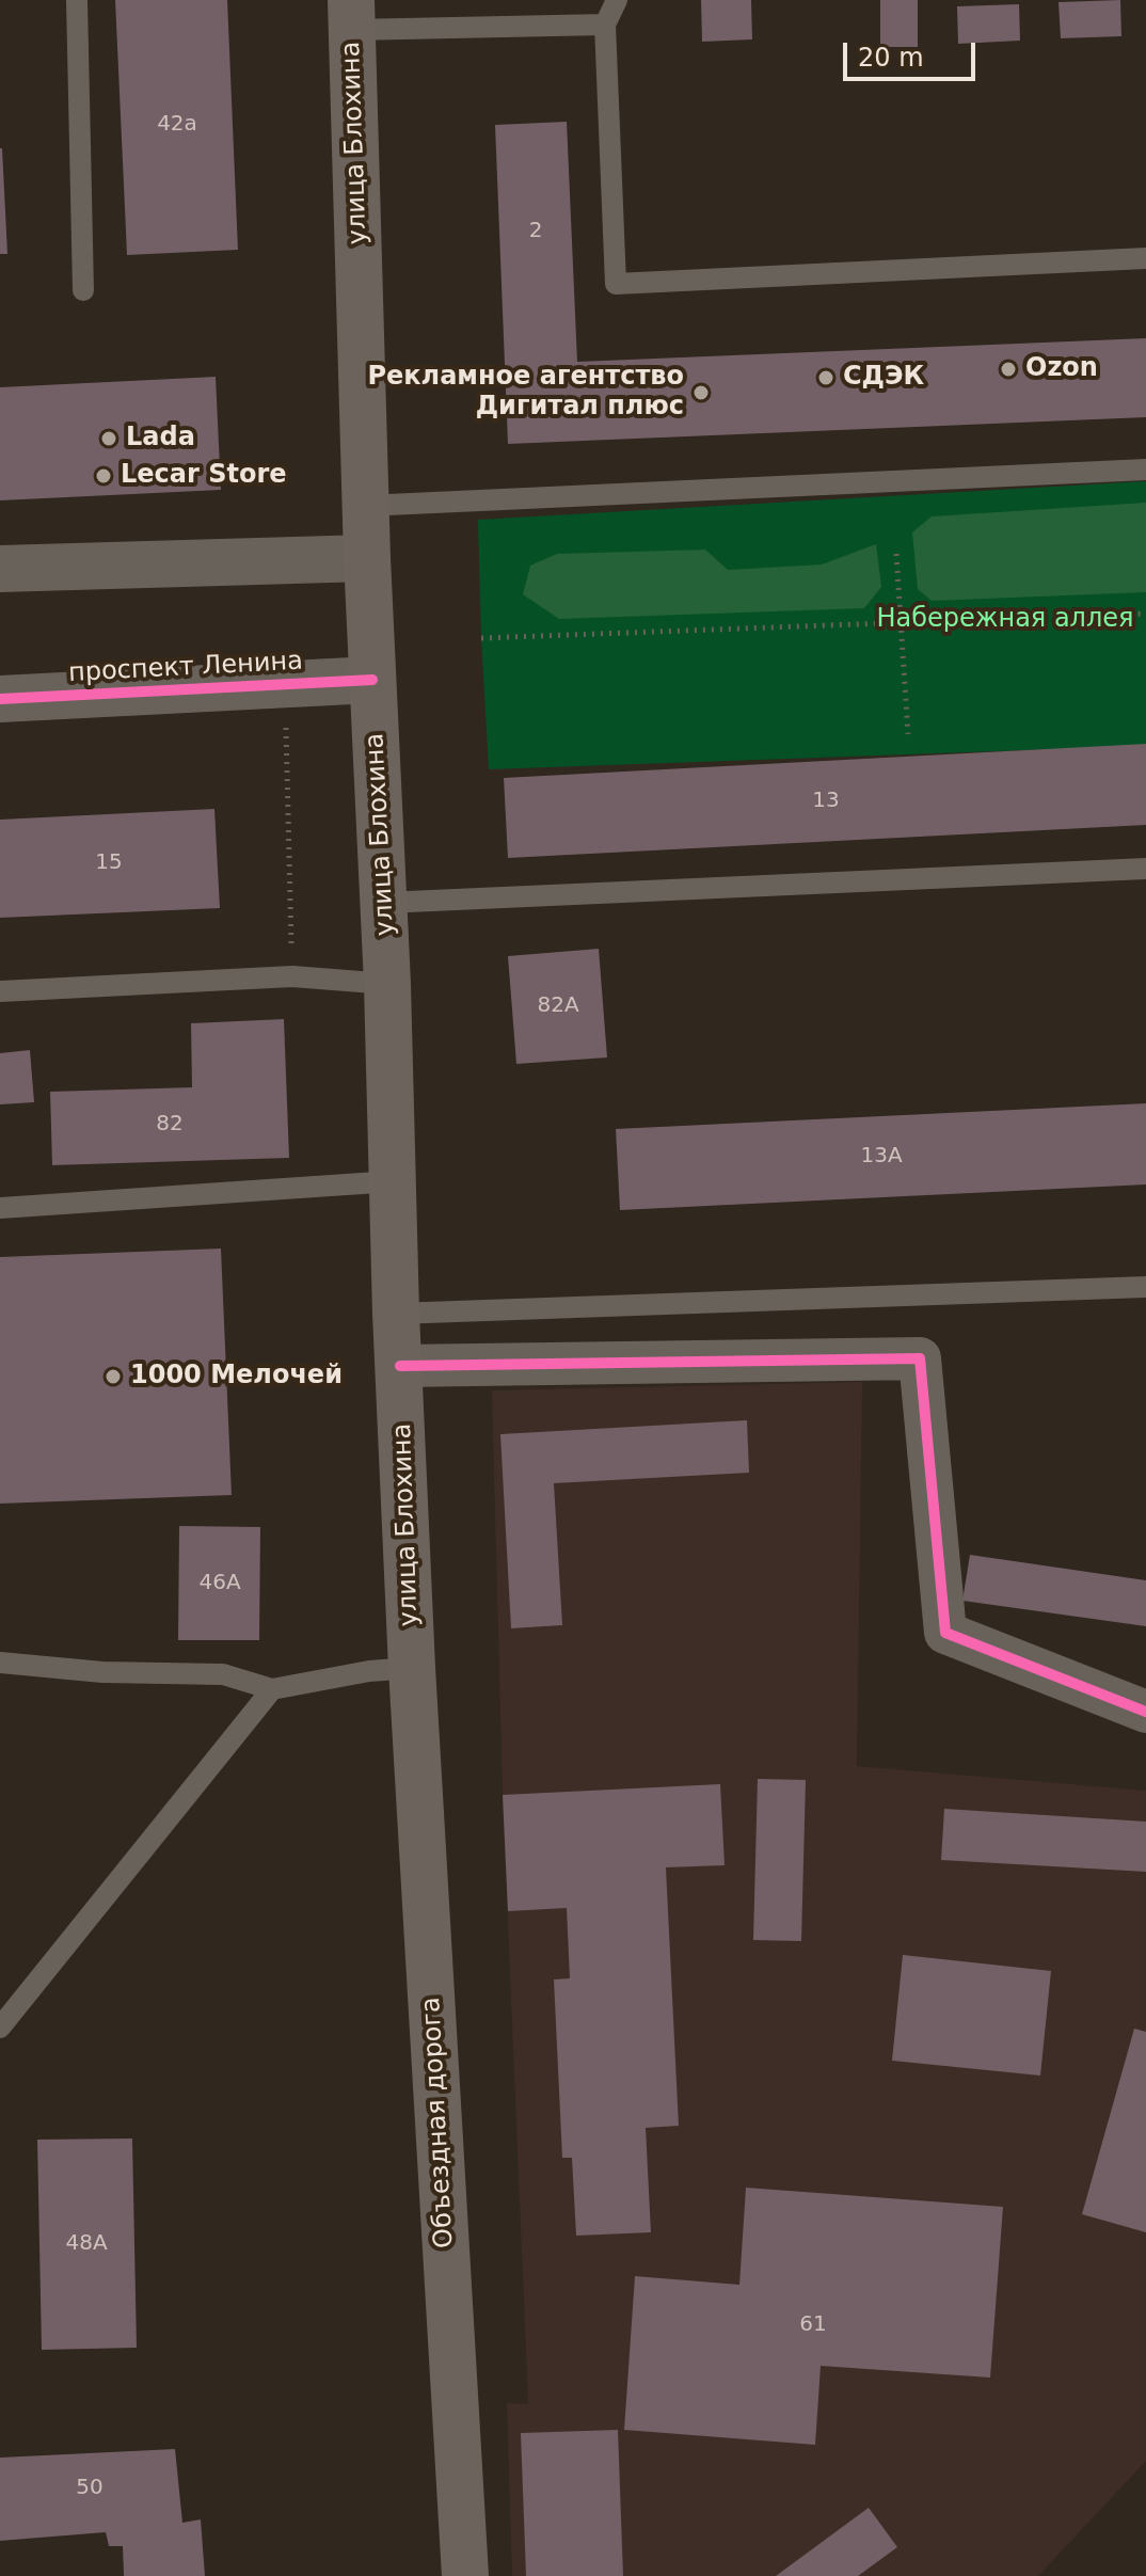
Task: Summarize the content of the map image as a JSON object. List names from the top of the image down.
{
  "streets": {
    "main road": ["улица Блохина", "Объездная дорога"],
    "street": ["проспект Ленина"]
  },
  "crossings": [
    ["улица Блохина", "проспект Ленина"],
    ["улица Блохина", "Объездная дорога"]
  ],
  "parks": ["Набережная аллея"],
  "places": [
    "Ozon",
    "СДЭК",
    "Рекламное агентство Дигитал плюс",
    "Lada",
    "Lecar Store",
    "1000 Мелочей"
  ],
  "house_numbers": [
    "42а",
    "2",
    "13",
    "15",
    "82А",
    "82",
    "13А",
    "46А",
    "48А",
    "61",
    "50"
  ],
  "scale_bar": "20 m"
}
